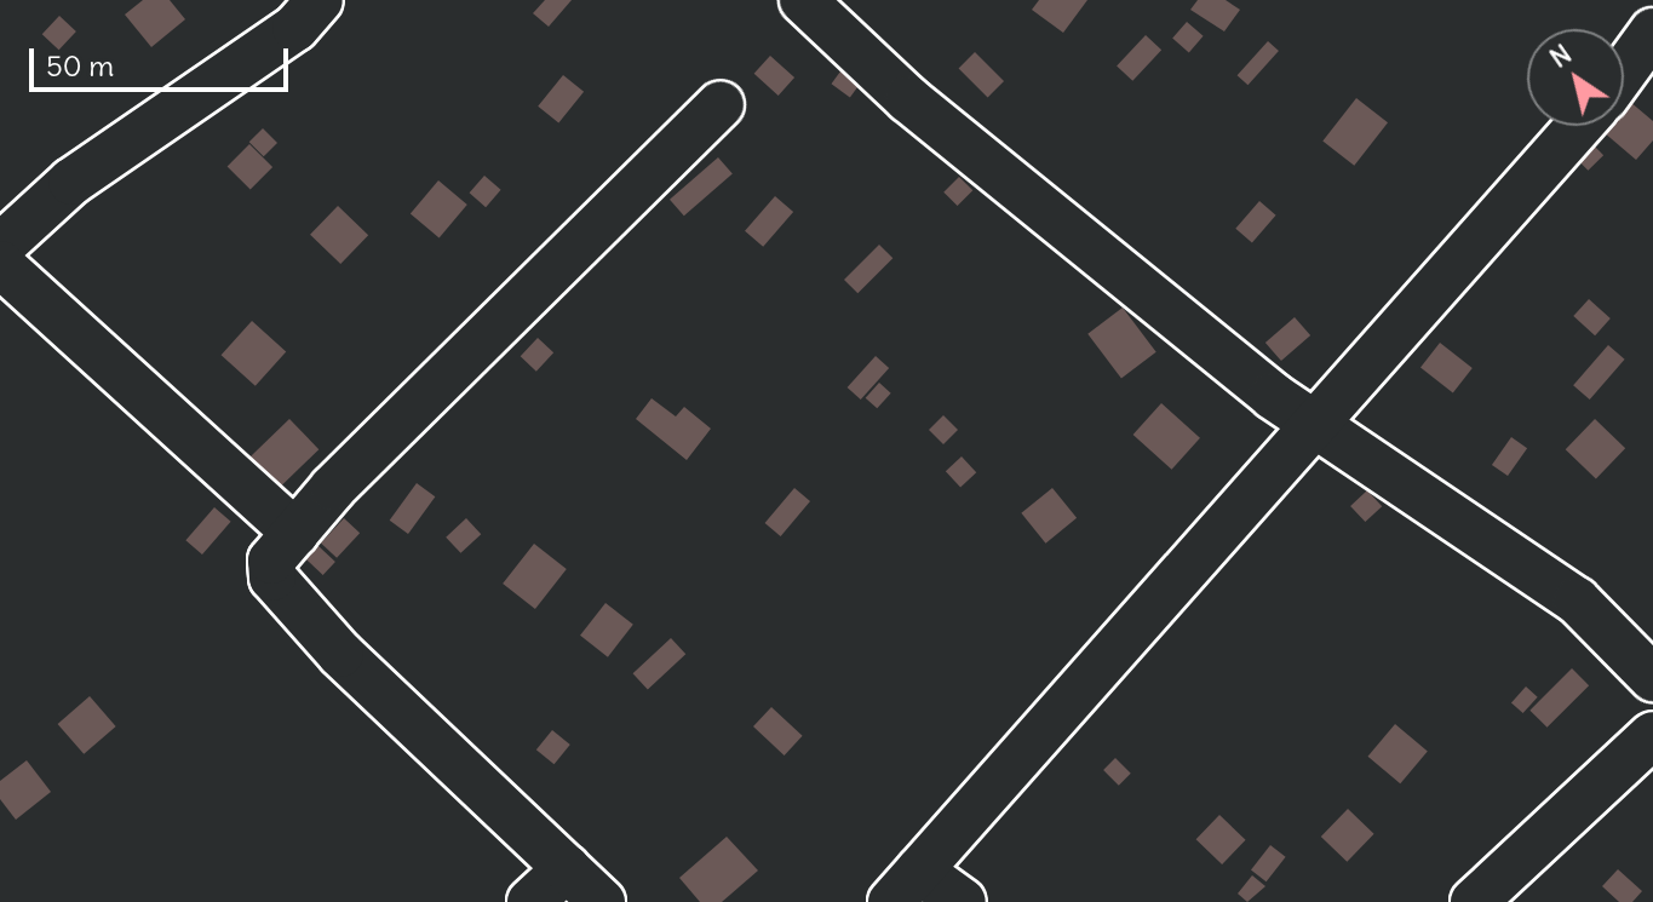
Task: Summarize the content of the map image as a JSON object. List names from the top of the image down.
{
  "scale_bar": "50 m",
  "north": "top left"
}
